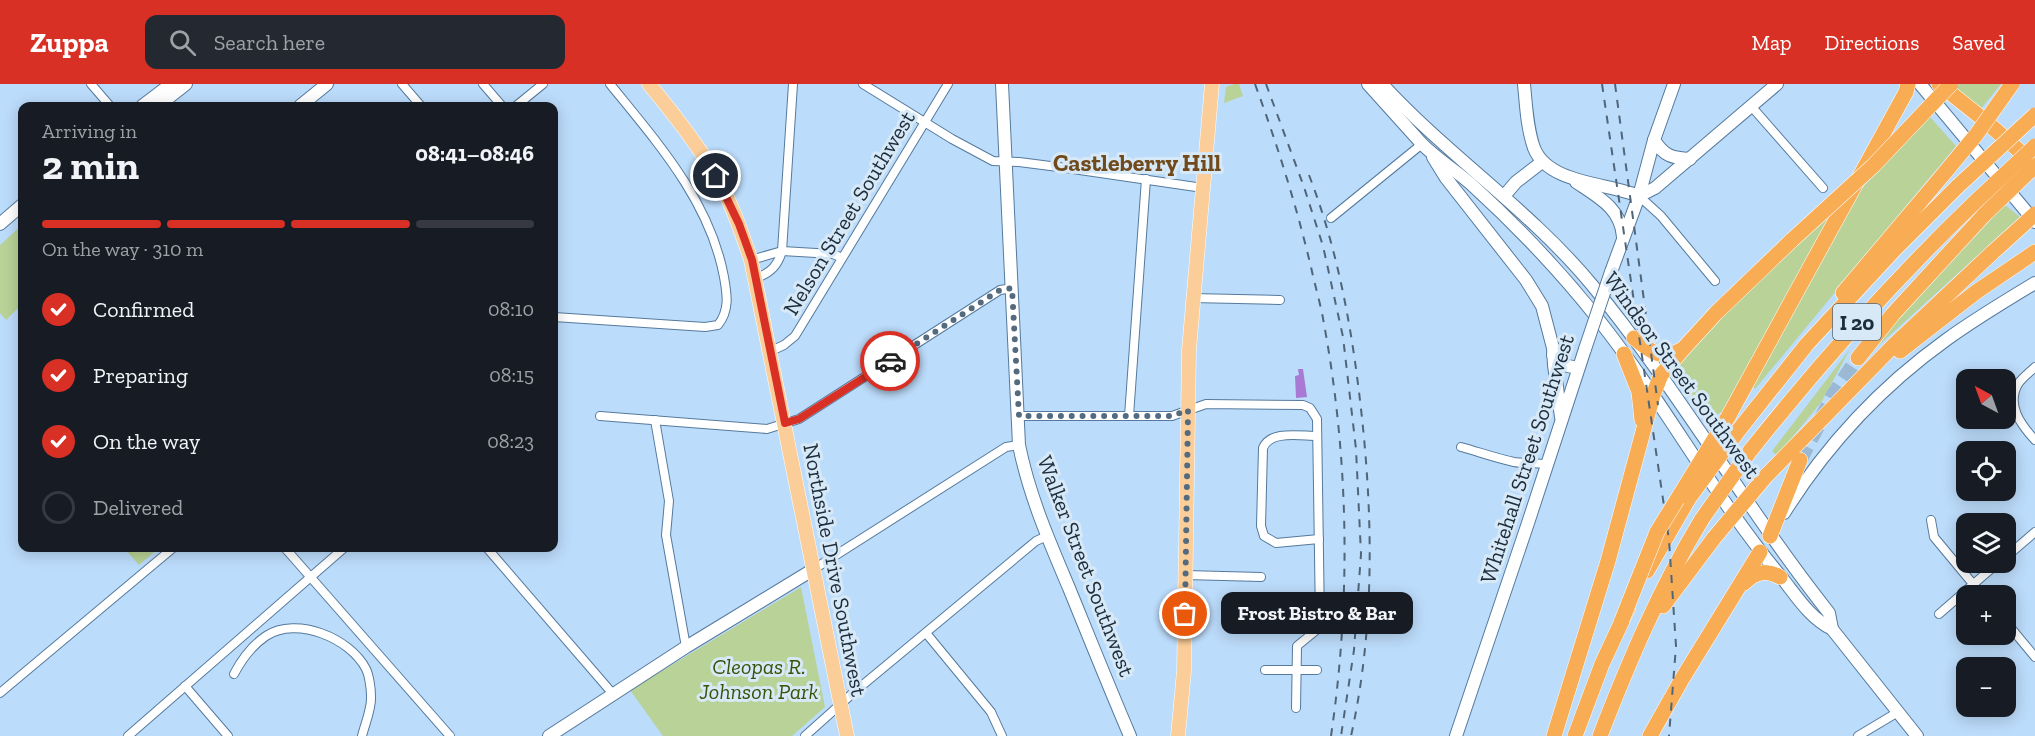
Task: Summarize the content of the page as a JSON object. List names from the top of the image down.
{
  "streets": {
    "highway": ["I 20"],
    "main road": ["Northside Drive Southwest"],
    "street": [
      "Nelson Street Southwest",
      "Windsor Street Southwest",
      "Whitehall Street Southwest",
      "Walker Street Southwest"
    ]
  },
  "crossings": [
    ["Nelson Street Southwest", "Northside Drive Southwest"]
  ],
  "districts": ["Castleberry Hill"],
  "parks": ["Cleopas R. Johnson Park"],
  "places": ["Frost Bistro & Bar"],
  "north": "top left",
  "page": {
    "header": "Zuppa",
    "search": "Search here",
    "nav": ["Map", "Directions", "Saved"],
    "heading": ["2 min", "Arriving in", "08:41–08:46"],
    "bar": "On the way · 310 m",
    "list": [
      ["Confirmed", "08:10"],
      ["Preparing", "08:15"],
      ["On the way", "08:23"],
      "Delivered"
    ],
    "map_buttons": ["+", "−"],
    "bubble": "Frost Bistro & Bar"
  }
}
